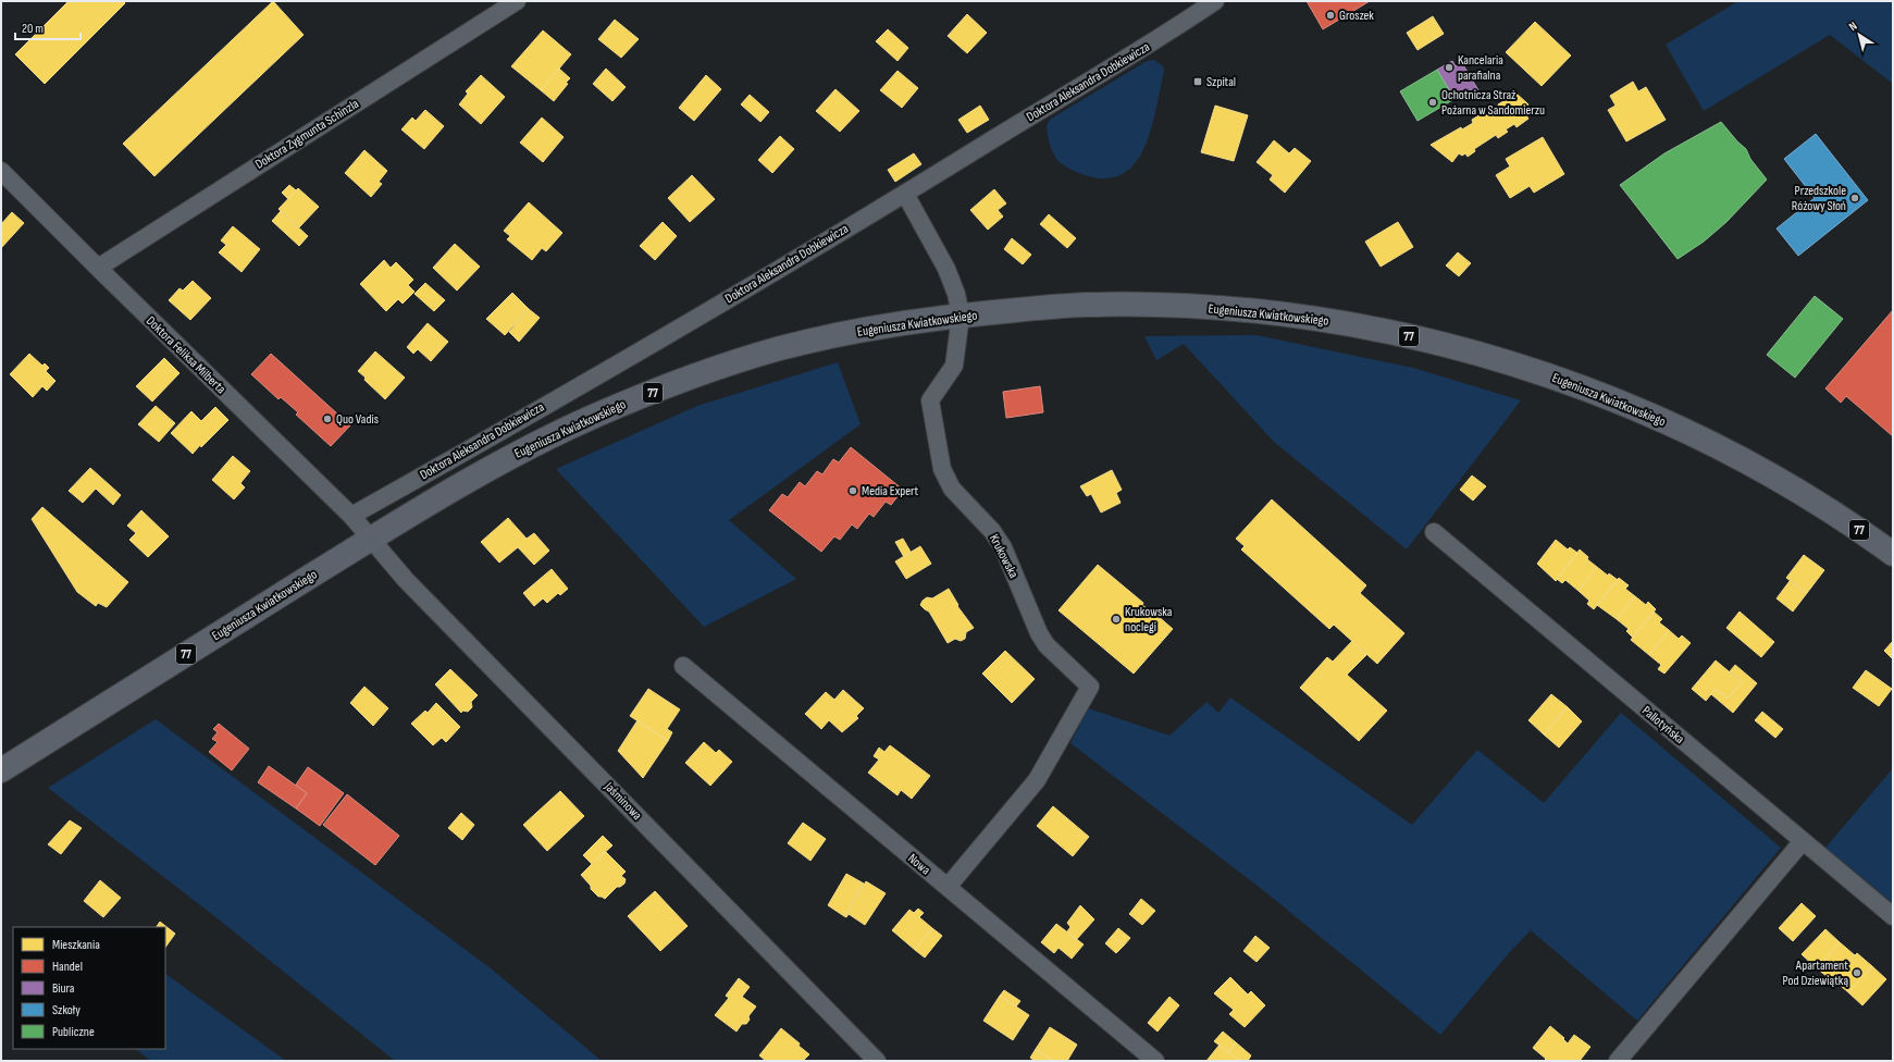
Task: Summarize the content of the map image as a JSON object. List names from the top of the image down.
{
  "streets": {
    "main road": ["Eugeniusza Kwiatkowskiego", "77"],
    "street": [
      "Doktora Aleksandra Dobkiewicza",
      "Doktora Zygmunta Schinzla",
      "Doktora Feliksa Milberta",
      "Krukowska",
      "Pallotyńska",
      "Jaśminowa",
      "Nowa"
    ]
  },
  "crossings": [
    ["Doktora Aleksandra Dobkiewicza", "Doktora Feliksa Milberta"],
    ["Doktora Aleksandra Dobkiewicza", "Krukowska"],
    ["Doktora Zygmunta Schinzla", "Doktora Feliksa Milberta"],
    ["Eugeniusza Kwiatkowskiego", "Doktora Feliksa Milberta"],
    ["Eugeniusza Kwiatkowskiego", "Krukowska"],
    ["Eugeniusza Kwiatkowskiego", "Jaśminowa"],
    ["Doktora Feliksa Milberta", "Jaśminowa"],
    ["Krukowska", "Nowa"]
  ],
  "places": {
    "other": [
      "Groszek",
      "Kancelaria parafialna",
      "Ochotnicza Straż Pożarna w Sandomierzu",
      "Przedszkole Różowy Słoń",
      "Quo Vadis",
      "Media Expert",
      "Krukowska noclegi",
      "Apartament Pod Dziewiątką"
    ],
    "transit": ["Szpital"]
  },
  "legend": [
    "Mieszkania",
    "Handel",
    "Biura",
    "Szkoły",
    "Publiczne"
  ],
  "scale_bar": "20 m",
  "north": "top left"
}
